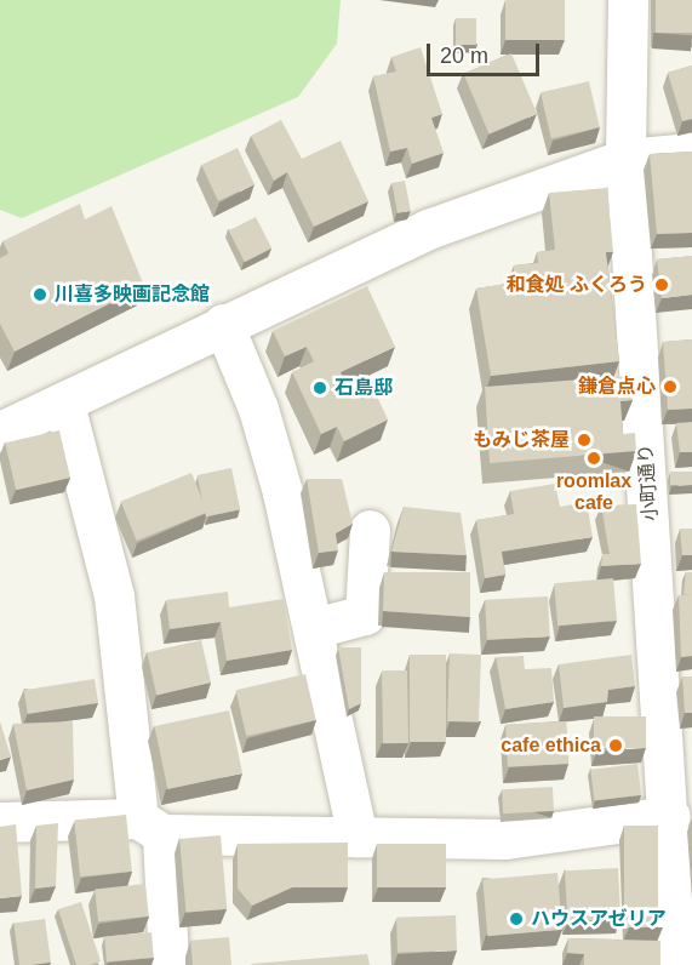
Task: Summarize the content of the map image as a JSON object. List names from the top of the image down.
{
  "streets": {
    "street": ["小町通り"]
  },
  "places": [
    "和食処 ふくろう",
    "川喜多映画記念館",
    "鎌倉点心",
    "石島邸",
    "もみじ茶屋",
    "roomlax cafe",
    "cafe ethica",
    "ハウスアゼリア"
  ],
  "scale_bar": "20 m"
}
